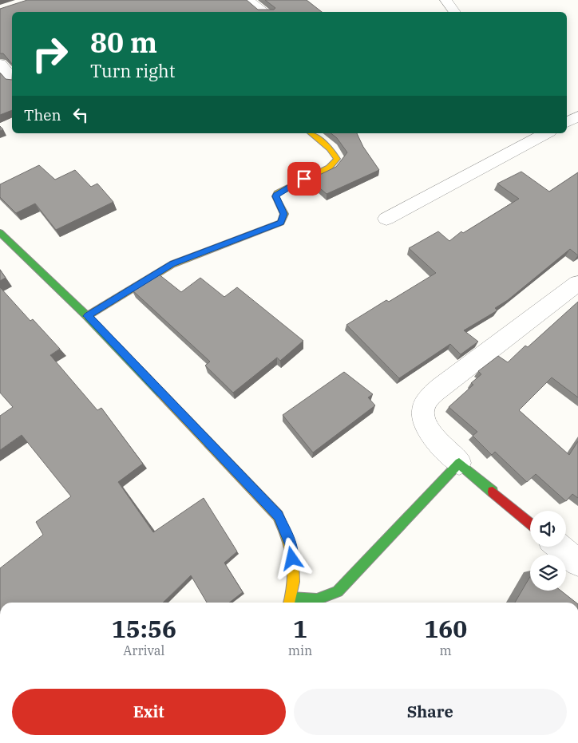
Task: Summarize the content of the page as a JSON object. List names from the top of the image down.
{
  "page": {
    "turn": ["80 m", "Turn right"],
    "then": "Then",
    "eta": [
      "15:56",
      "Arrival",
      "1",
      "min",
      "160",
      "m"
    ],
    "buttons": ["Exit", "Share"]
  }
}
